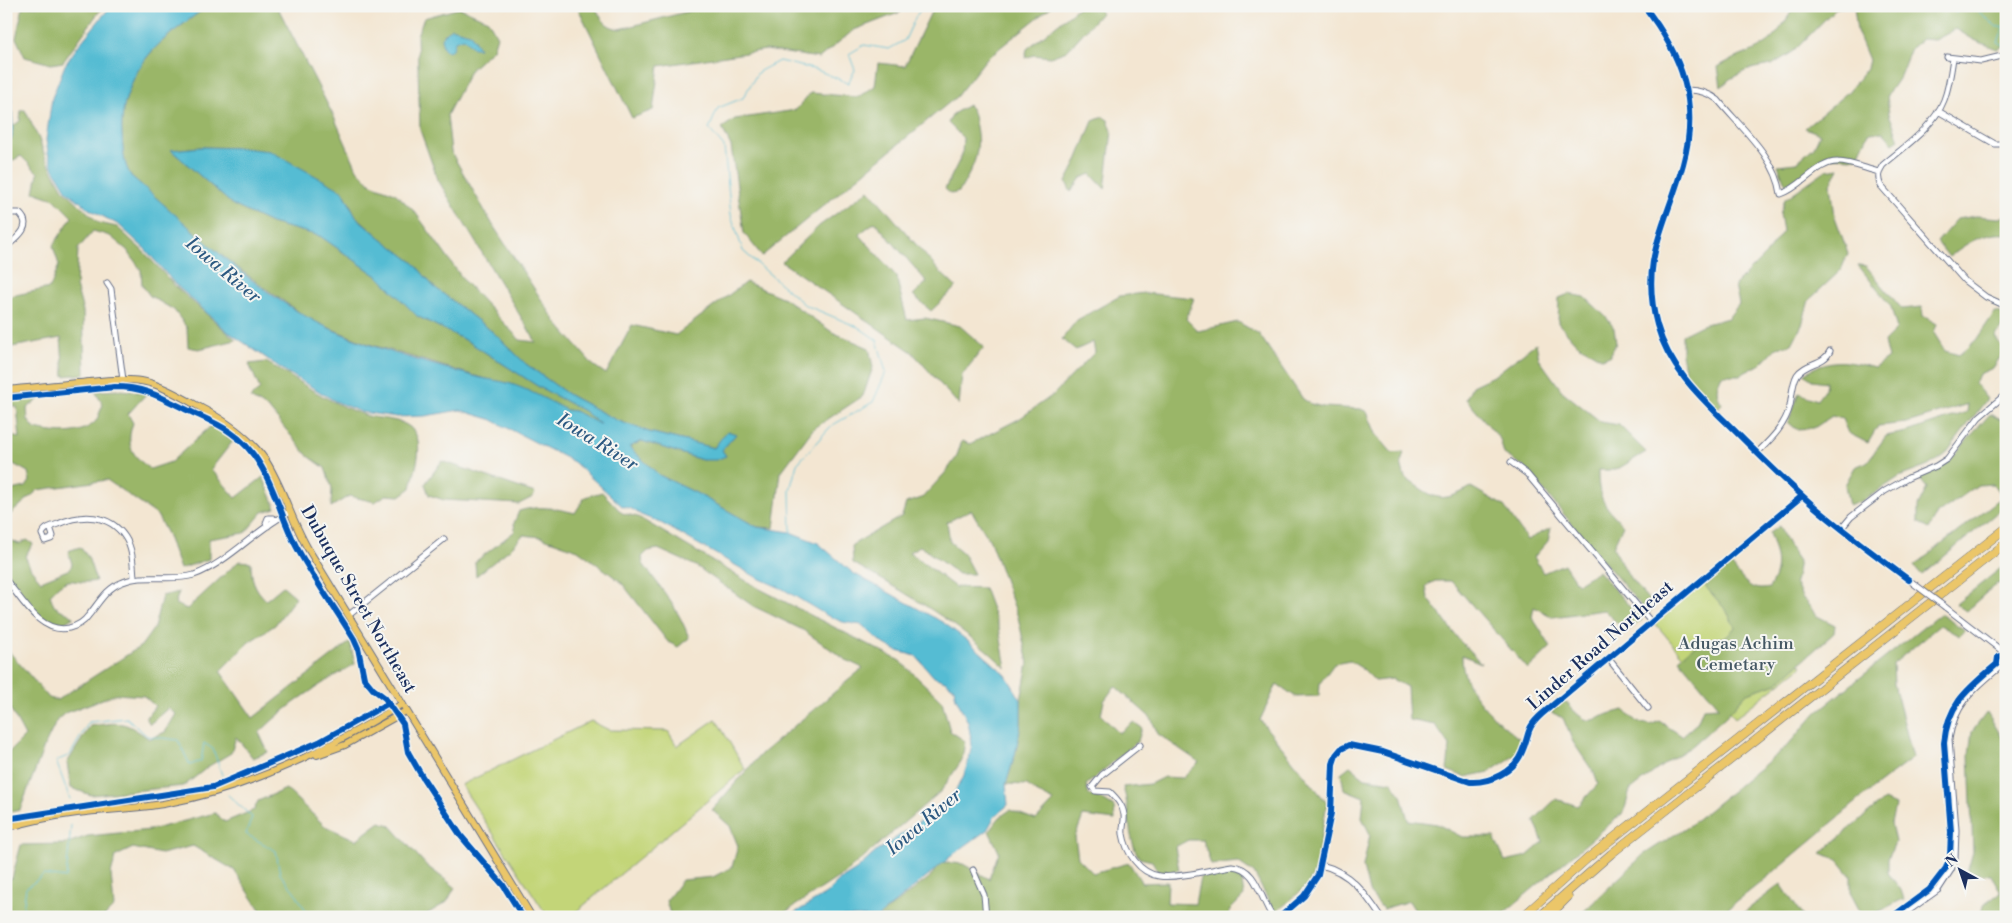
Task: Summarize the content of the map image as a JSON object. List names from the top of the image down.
{
  "streets": {
    "main road": ["Dubuque Street Northeast"],
    "street": ["Linder Road Northeast"]
  },
  "water": ["Iowa River"],
  "parks": ["Adugas Achim Cemetary"],
  "north": "top left"
}
